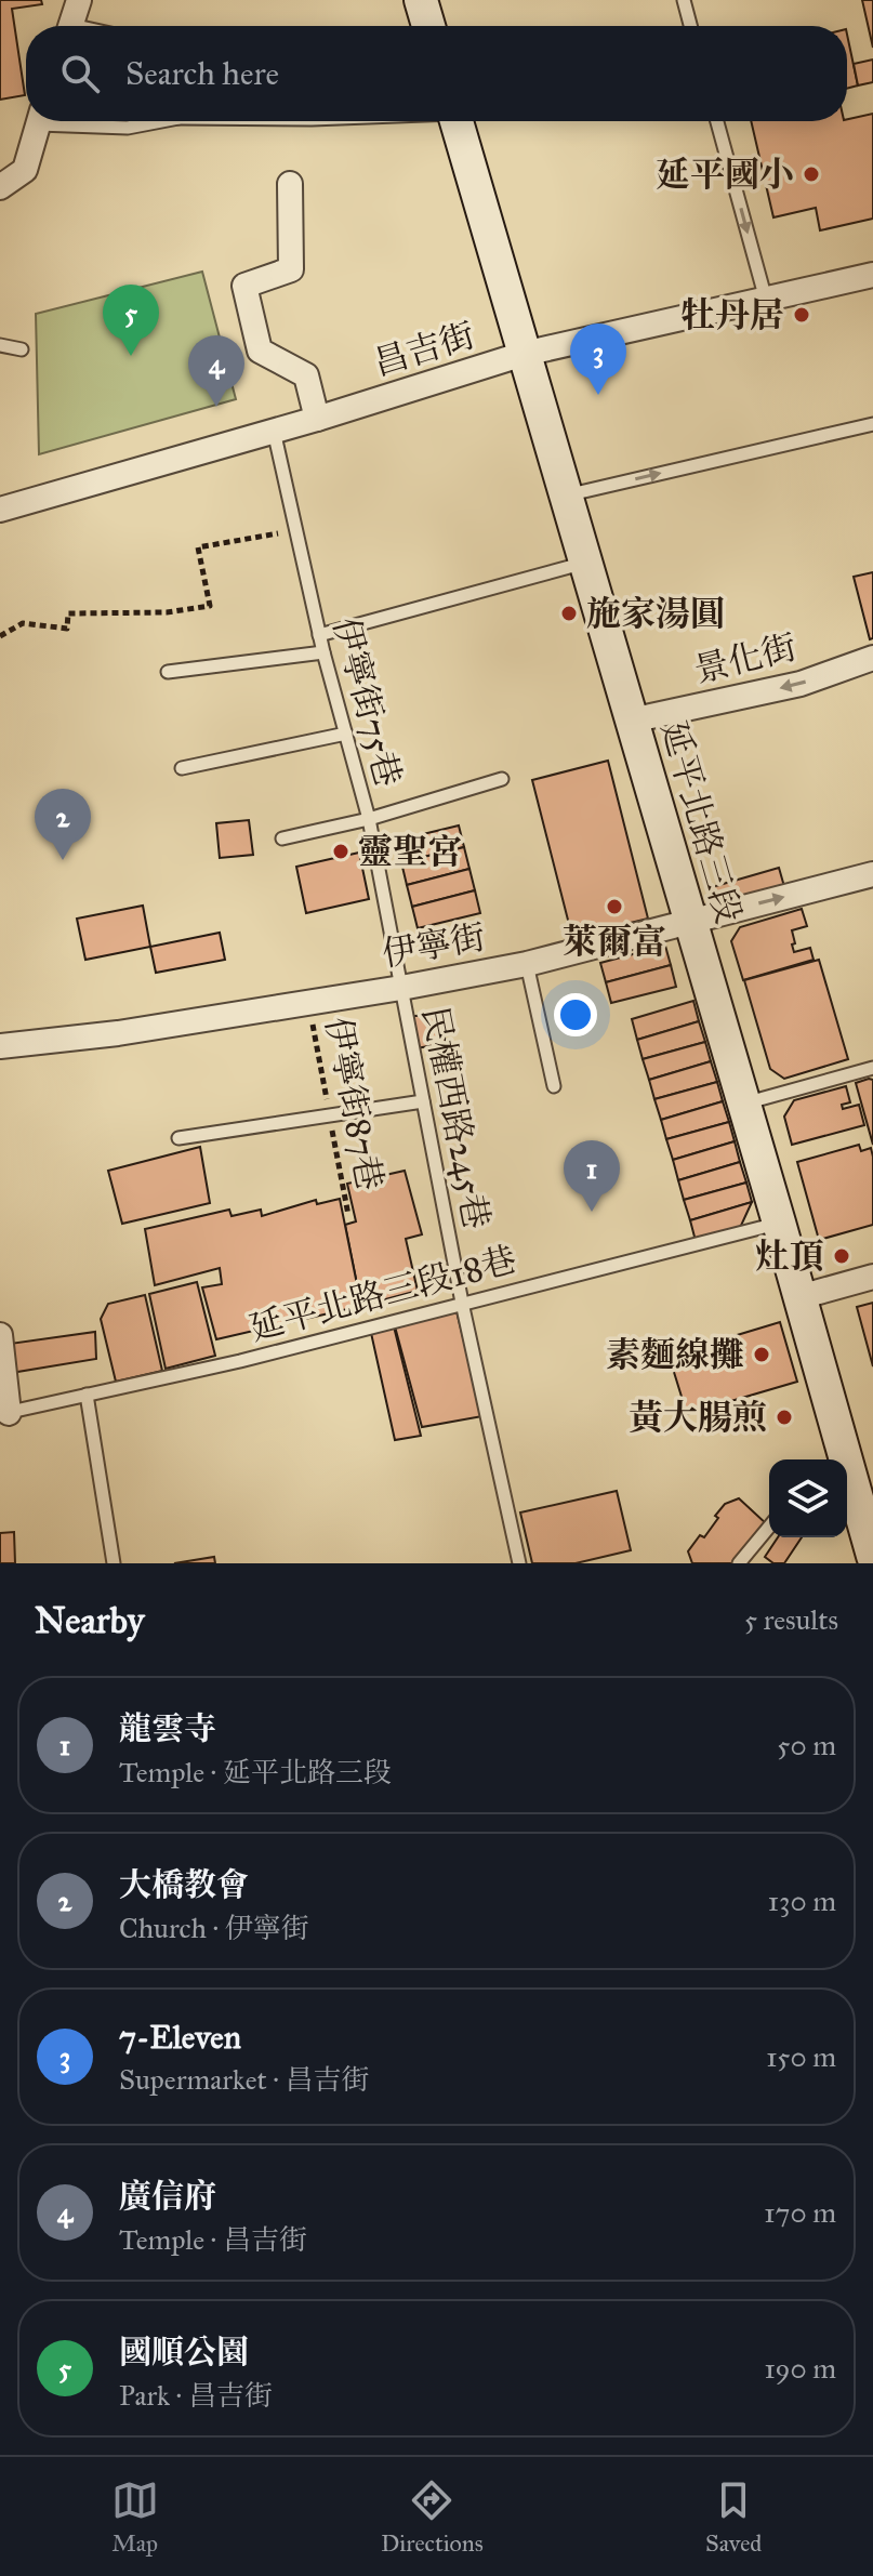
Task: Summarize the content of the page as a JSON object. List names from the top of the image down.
{
  "streets": {
    "street": [
      "昌吉街",
      "景化街",
      "延平北路三段",
      "伊寧街"
    ],
    "lane": ["伊寧街75巷", "民權西路245巷", "延平北路三段18巷"],
    "path": ["伊寧街87巷"]
  },
  "crossings": [
    ["昌吉街", "伊寧街75巷"],
    ["昌吉街", "延平北路三段"],
    ["景化街", "延平北路三段"],
    ["伊寧街75巷", "伊寧街"],
    ["伊寧街75巷", "民權西路245巷"],
    ["延平北路三段", "伊寧街"],
    ["延平北路三段", "延平北路三段18巷"],
    ["伊寧街", "伊寧街87巷"],
    ["伊寧街", "民權西路245巷"],
    ["民權西路245巷", "延平北路三段18巷"]
  ],
  "one_way": ["景化街"],
  "places": [
    "延平國小",
    "牡丹居",
    "施家湯圓",
    "靈聖宮",
    "萊爾富",
    "灶頂",
    "素麵線攤",
    "黃大腸煎"
  ],
  "page": {
    "search": "Search here",
    "pins": [
      "5",
      "3",
      "4",
      "2",
      "1"
    ],
    "heading": ["Nearby", "5 results"],
    "list": [
      {
        "mark": "1",
        "name": "龍雲寺",
        "note": "Temple · 延平北路三段",
        "value": "50 m"
      },
      {
        "mark": "2",
        "name": "大橋教會",
        "note": "Church · 伊寧街",
        "value": "130 m"
      },
      {
        "mark": "3",
        "name": "7-Eleven",
        "note": "Supermarket · 昌吉街",
        "value": "150 m"
      },
      {
        "mark": "4",
        "name": "廣信府",
        "note": "Temple · 昌吉街",
        "value": "170 m"
      },
      {
        "mark": "5",
        "name": "國順公園",
        "note": "Park · 昌吉街",
        "value": "190 m"
      }
    ],
    "nav": ["Map", "Directions", "Saved"]
  }
}
